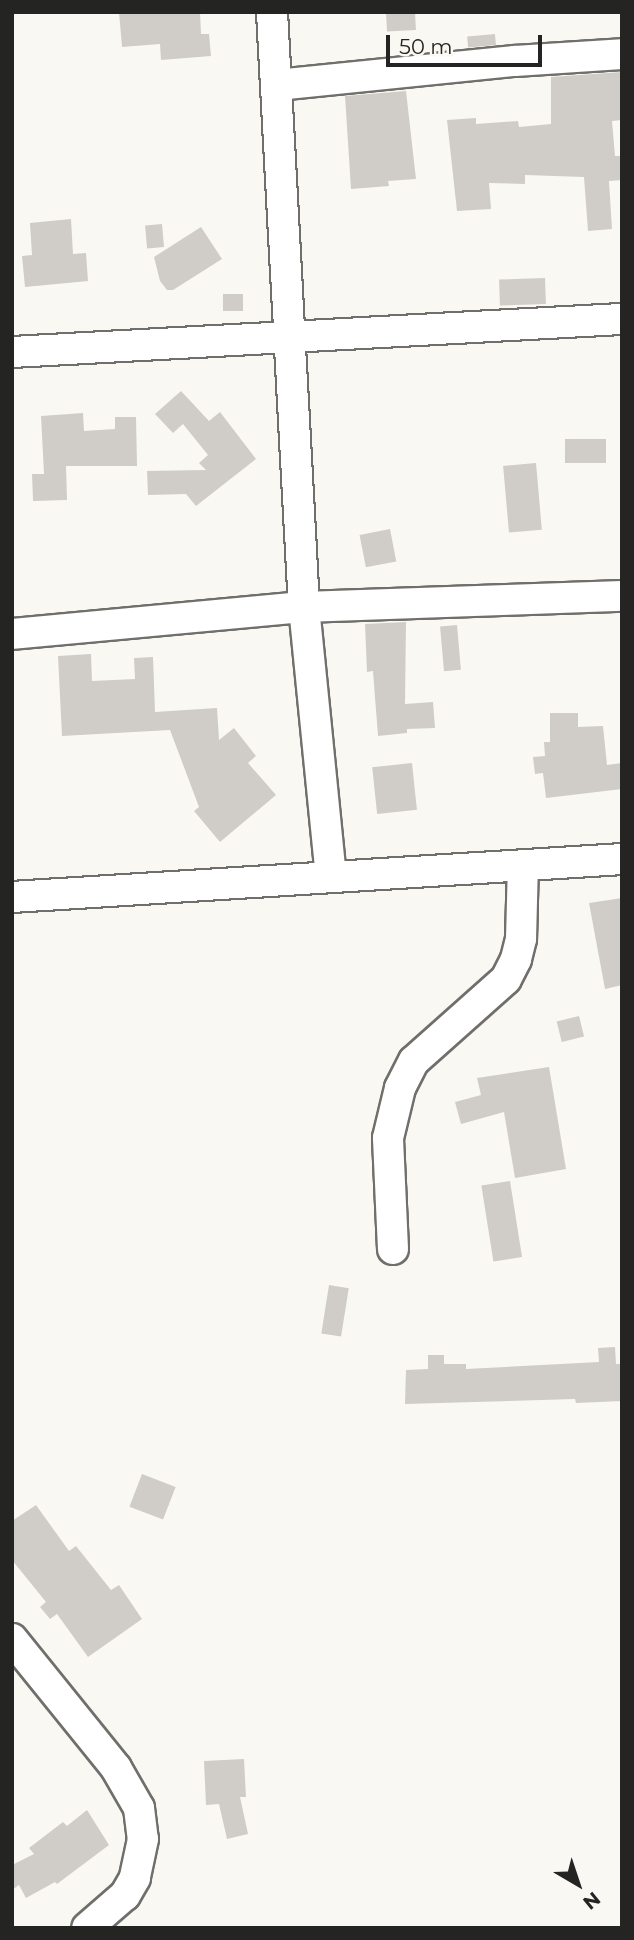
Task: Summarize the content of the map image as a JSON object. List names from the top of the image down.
{
  "scale_bar": "50 m",
  "north": "bottom right"
}
